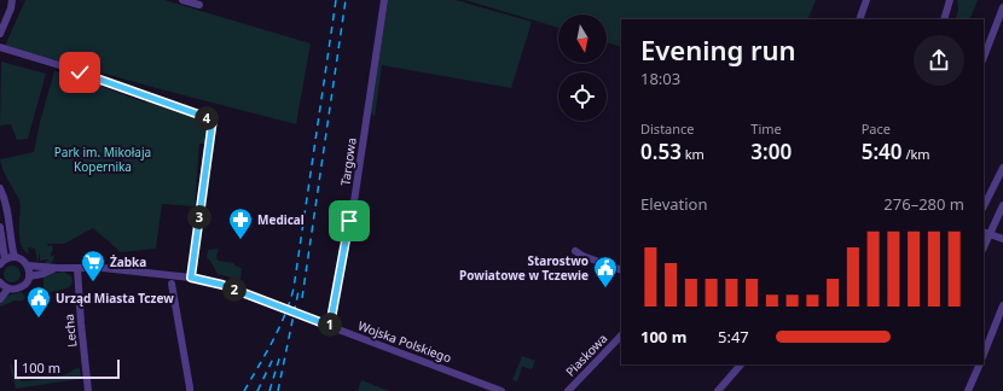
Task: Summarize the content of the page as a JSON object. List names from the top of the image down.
{
  "streets": {
    "street": [
      "Targowa",
      "Lecha",
      "Wojska Polskiego",
      "Piaskowa"
    ]
  },
  "crossings": [
    ["Targowa", "Wojska Polskiego"],
    ["Lecha", "Wojska Polskiego"]
  ],
  "parks": ["Park im. Mikołaja Kopernika"],
  "places": {
    "pharmacy": ["Medical"],
    "supermarket": ["Żabka"],
    "public building": ["Starostwo Powiatowe w Tczewie", "Urząd Miasta Tczew"]
  },
  "scale_bar": "100 m",
  "north": "bottom",
  "page": {
    "heading": ["Evening run", "18:03"],
    "stats": [
      ["Distance", "0.53 km"],
      ["Time", "3:00"],
      ["Pace", "5:40 /km"]
    ],
    "pins": [
      "4",
      "3",
      "2",
      "1"
    ],
    "chart": ["Elevation", "276–280 m"],
    "list": [
      {
        "name": "100 m",
        "note": "5:47"
      }
    ],
    "scale": "100 m"
  }
}
